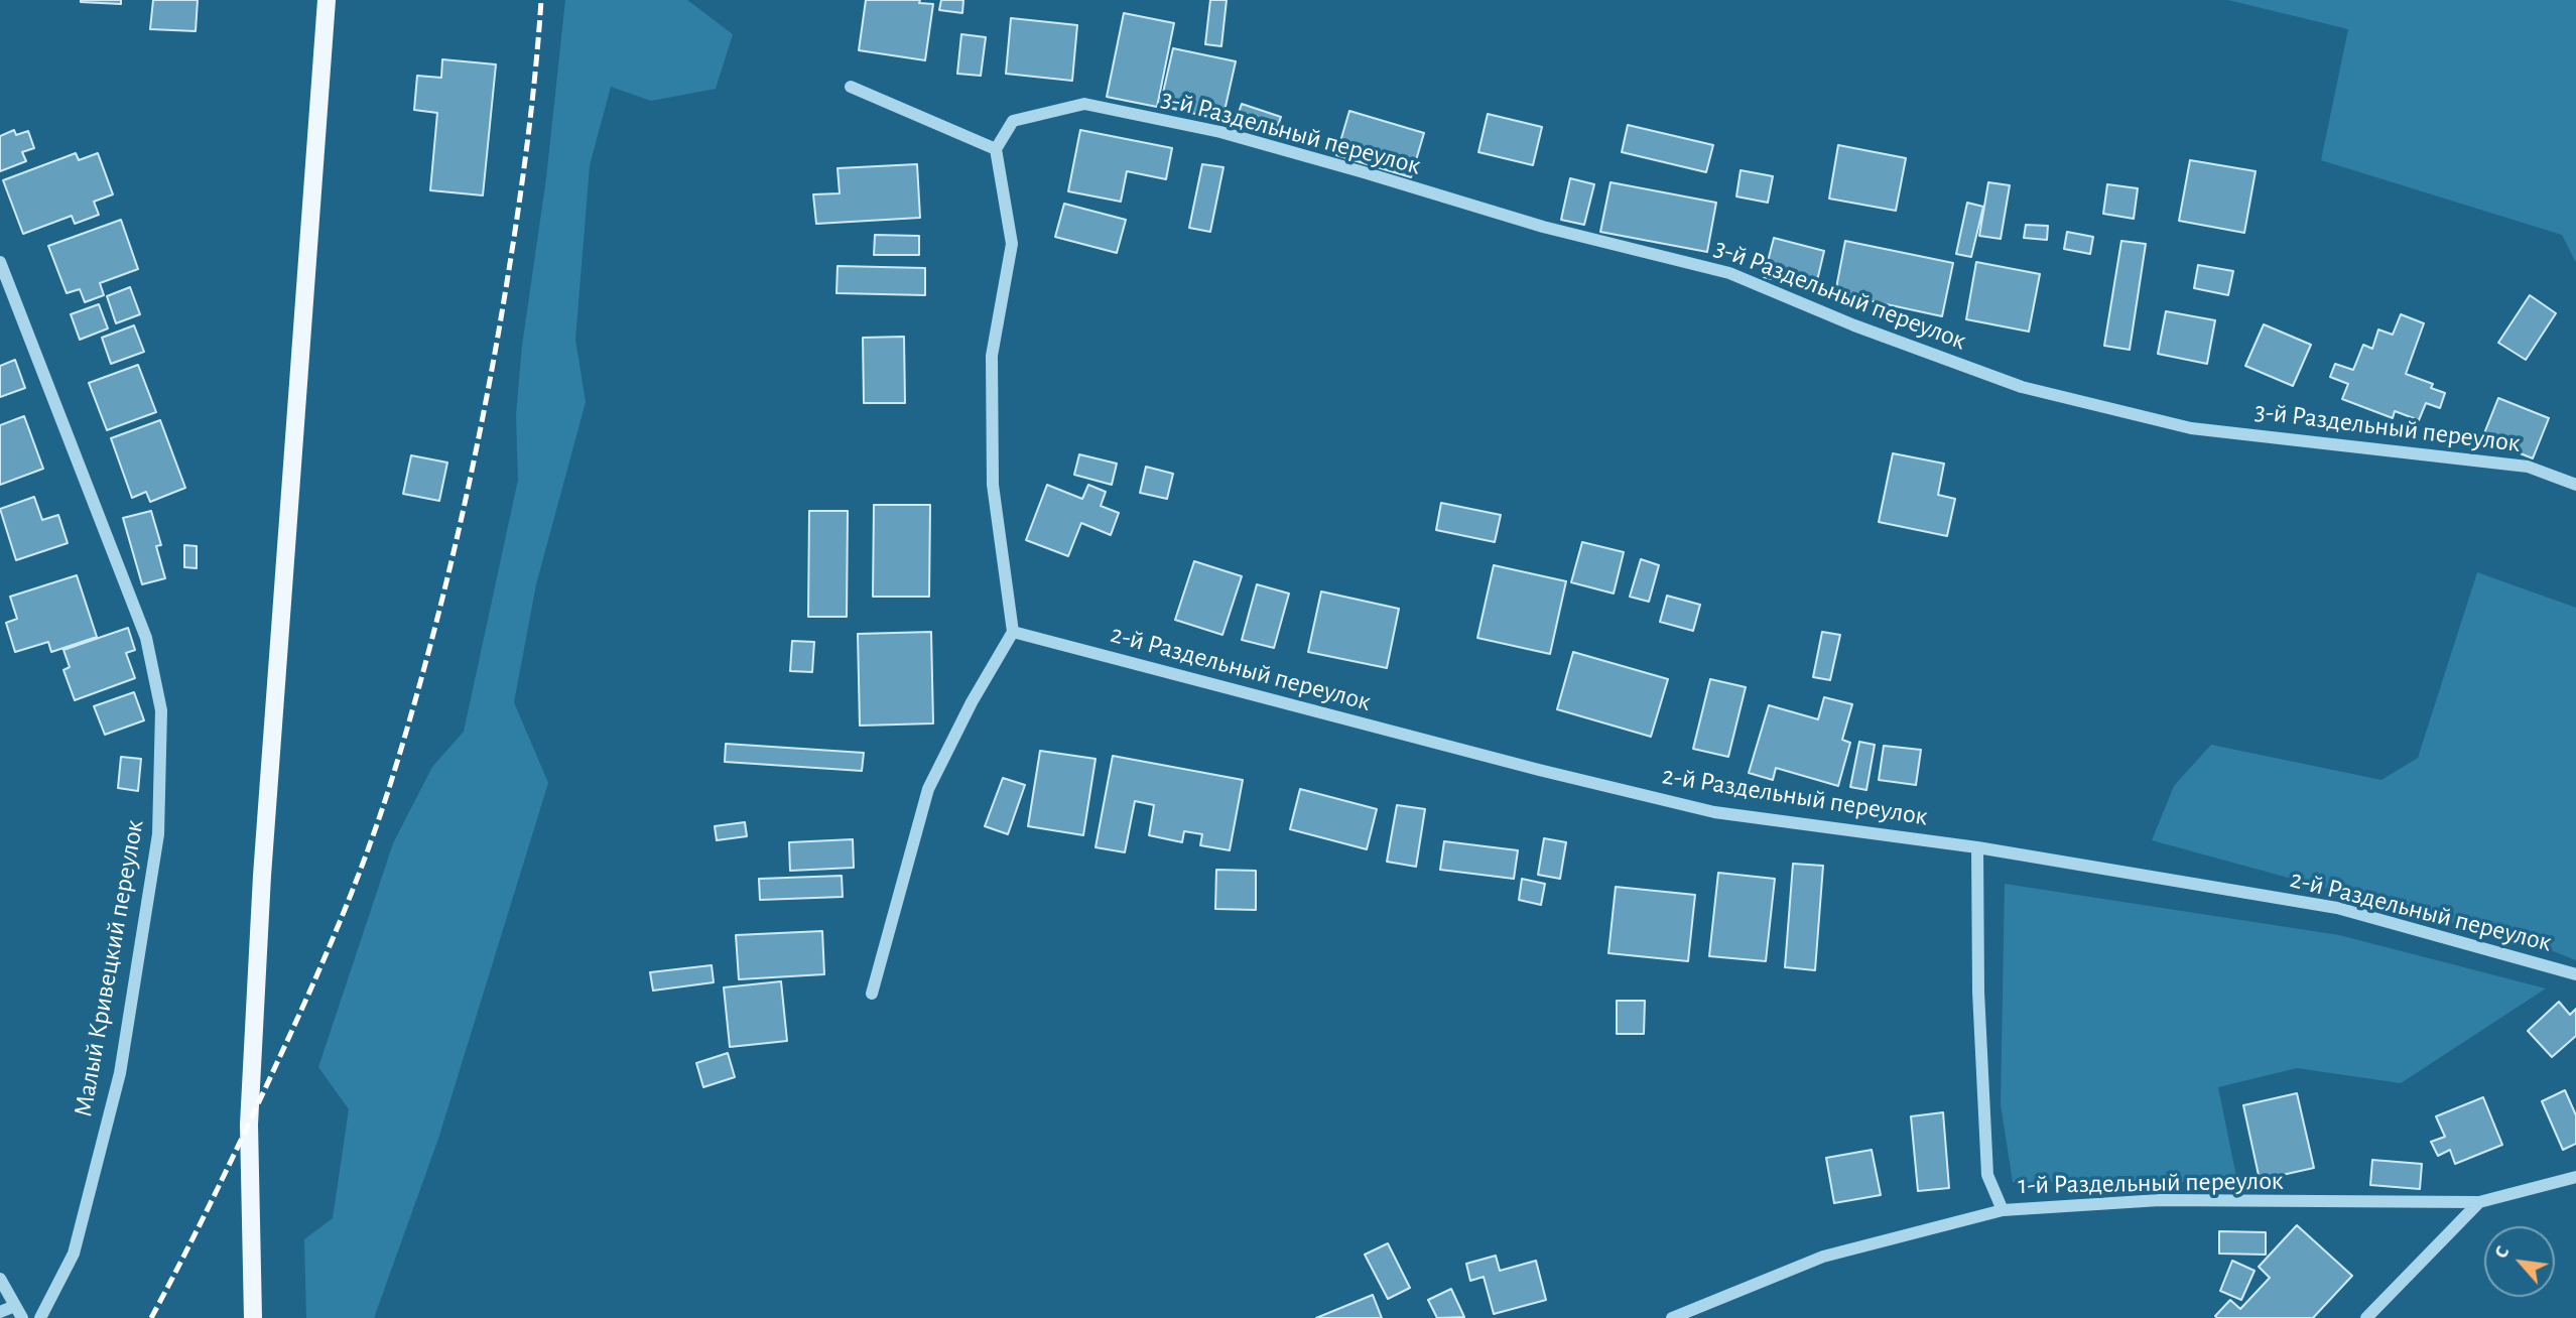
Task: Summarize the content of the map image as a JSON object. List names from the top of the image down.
{
  "streets": {
    "street": [
      "3-й Раздельный переулок",
      "2-й Раздельный переулок",
      "Малый Кривецкий переулок",
      "1-й Раздельный переулок"
    ]
  },
  "north": "top left"
}
